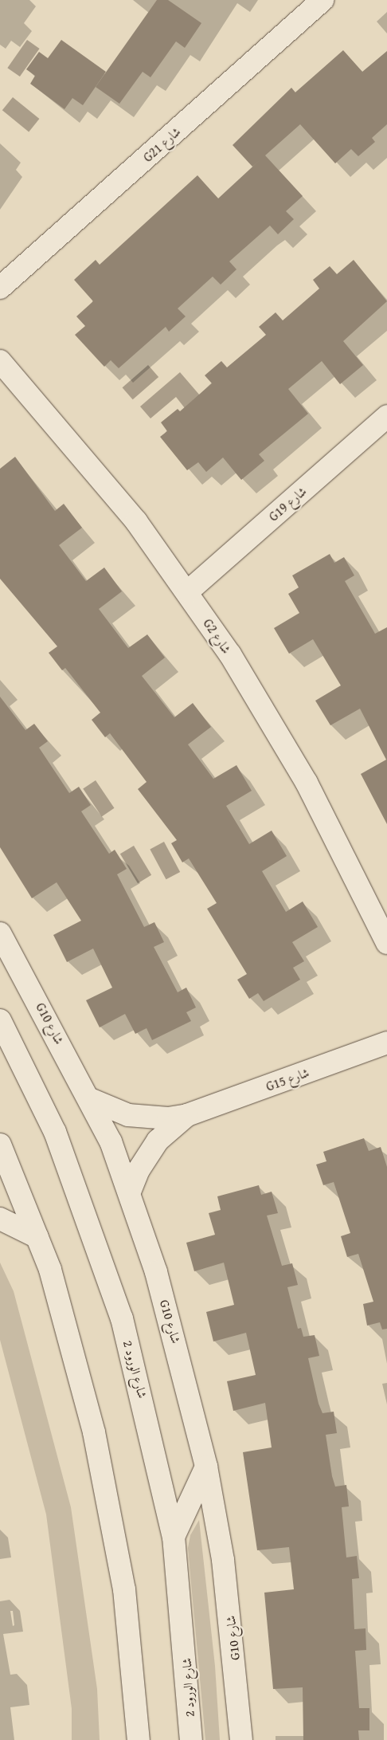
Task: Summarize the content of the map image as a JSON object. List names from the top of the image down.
{
  "streets": {
    "street": [
      "G21 شارع",
      "G19 شارع",
      "G2 شارع",
      "G10 شارع",
      "G15 شارع",
      "شارع الورود 2"
    ]
  },
  "crossings": [
    ["G19 شارع", "G2 شارع"],
    ["G10 شارع", "G15 شارع"]
  ]
}
